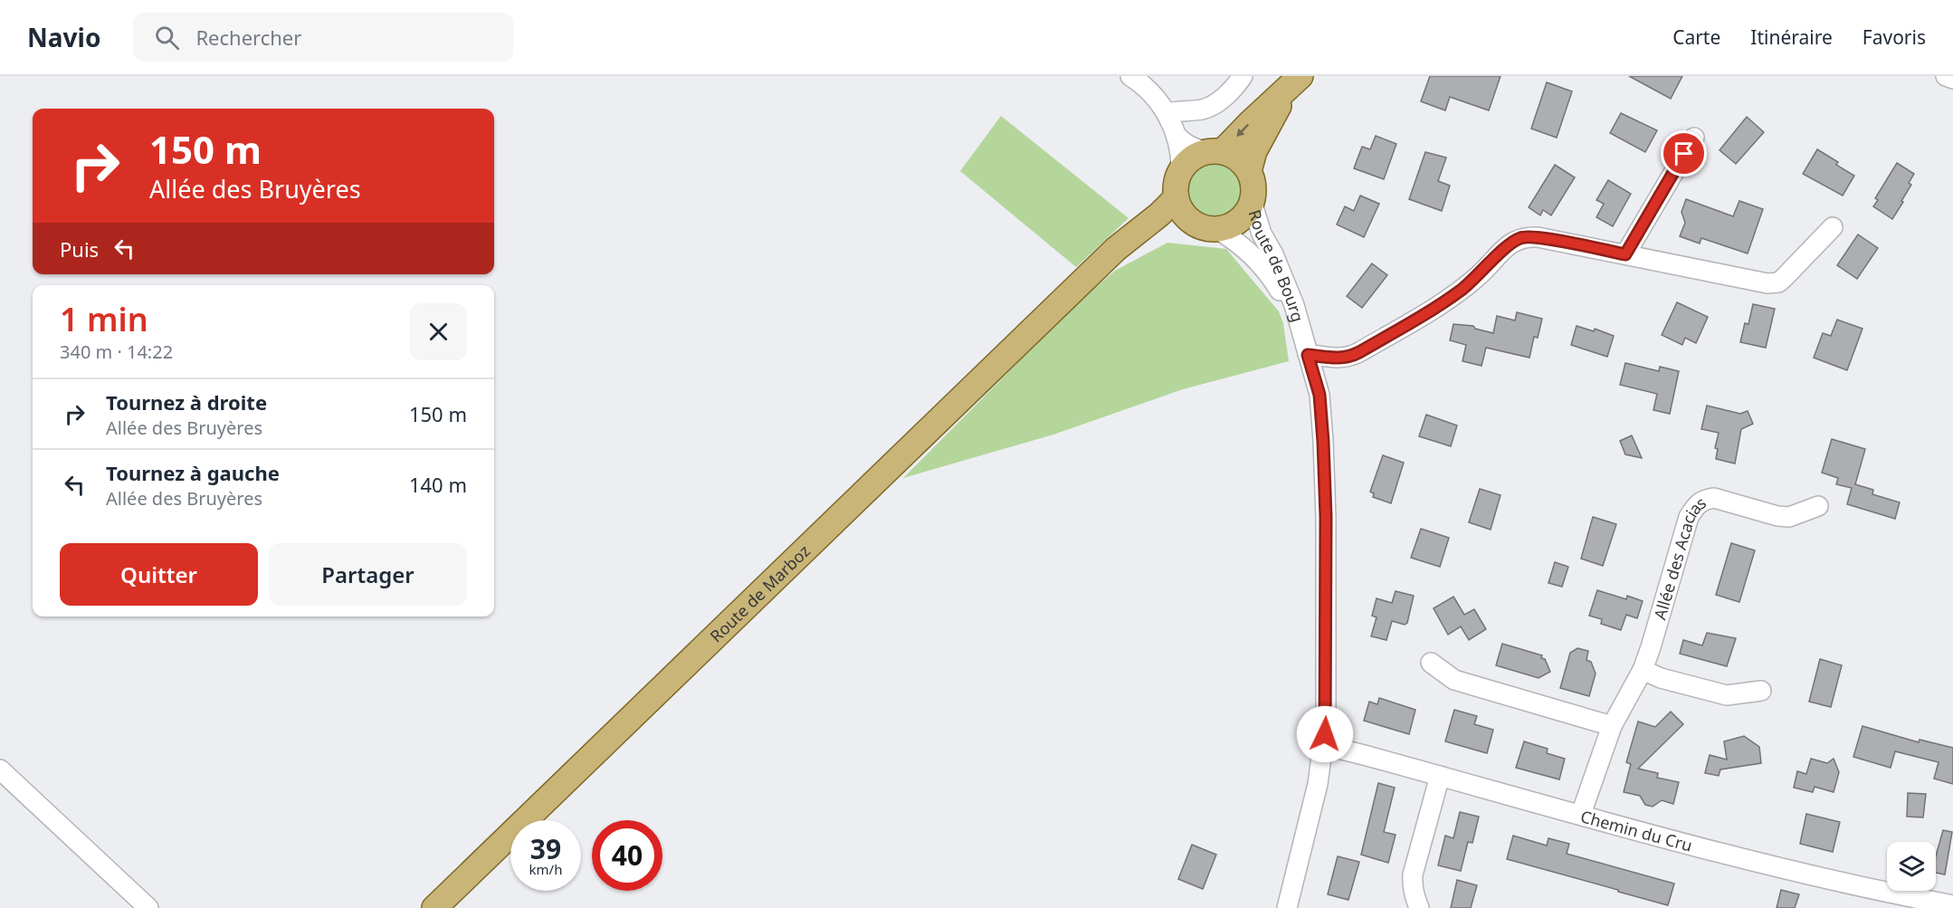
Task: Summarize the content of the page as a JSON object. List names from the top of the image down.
{
  "streets": {
    "main road": ["Route de Marboz"],
    "street": ["Route de Bourg", "Allée des Acacias", "Chemin du Cru"]
  },
  "crossings": [
    ["Route de Bourg", "Route de Marboz"],
    ["Route de Bourg", "Chemin du Cru"],
    ["Allée des Acacias", "Chemin du Cru"]
  ],
  "page": {
    "header": "Navio",
    "search": "Rechercher",
    "nav": ["Carte", "Itinéraire", "Favoris"],
    "turn": ["150 m", "Allée des Bruyères"],
    "then": "Puis",
    "heading": ["1 min", "340 m · 14:22"],
    "list": [
      {
        "name": "Tournez à droite",
        "note": "Allée des Bruyères",
        "value": "150 m"
      },
      {
        "name": "Tournez à gauche",
        "note": "Allée des Bruyères",
        "value": "140 m"
      }
    ],
    "buttons": ["Quitter", "Partager"],
    "speed": "39 km/h",
    "limit": "40"
  }
}
